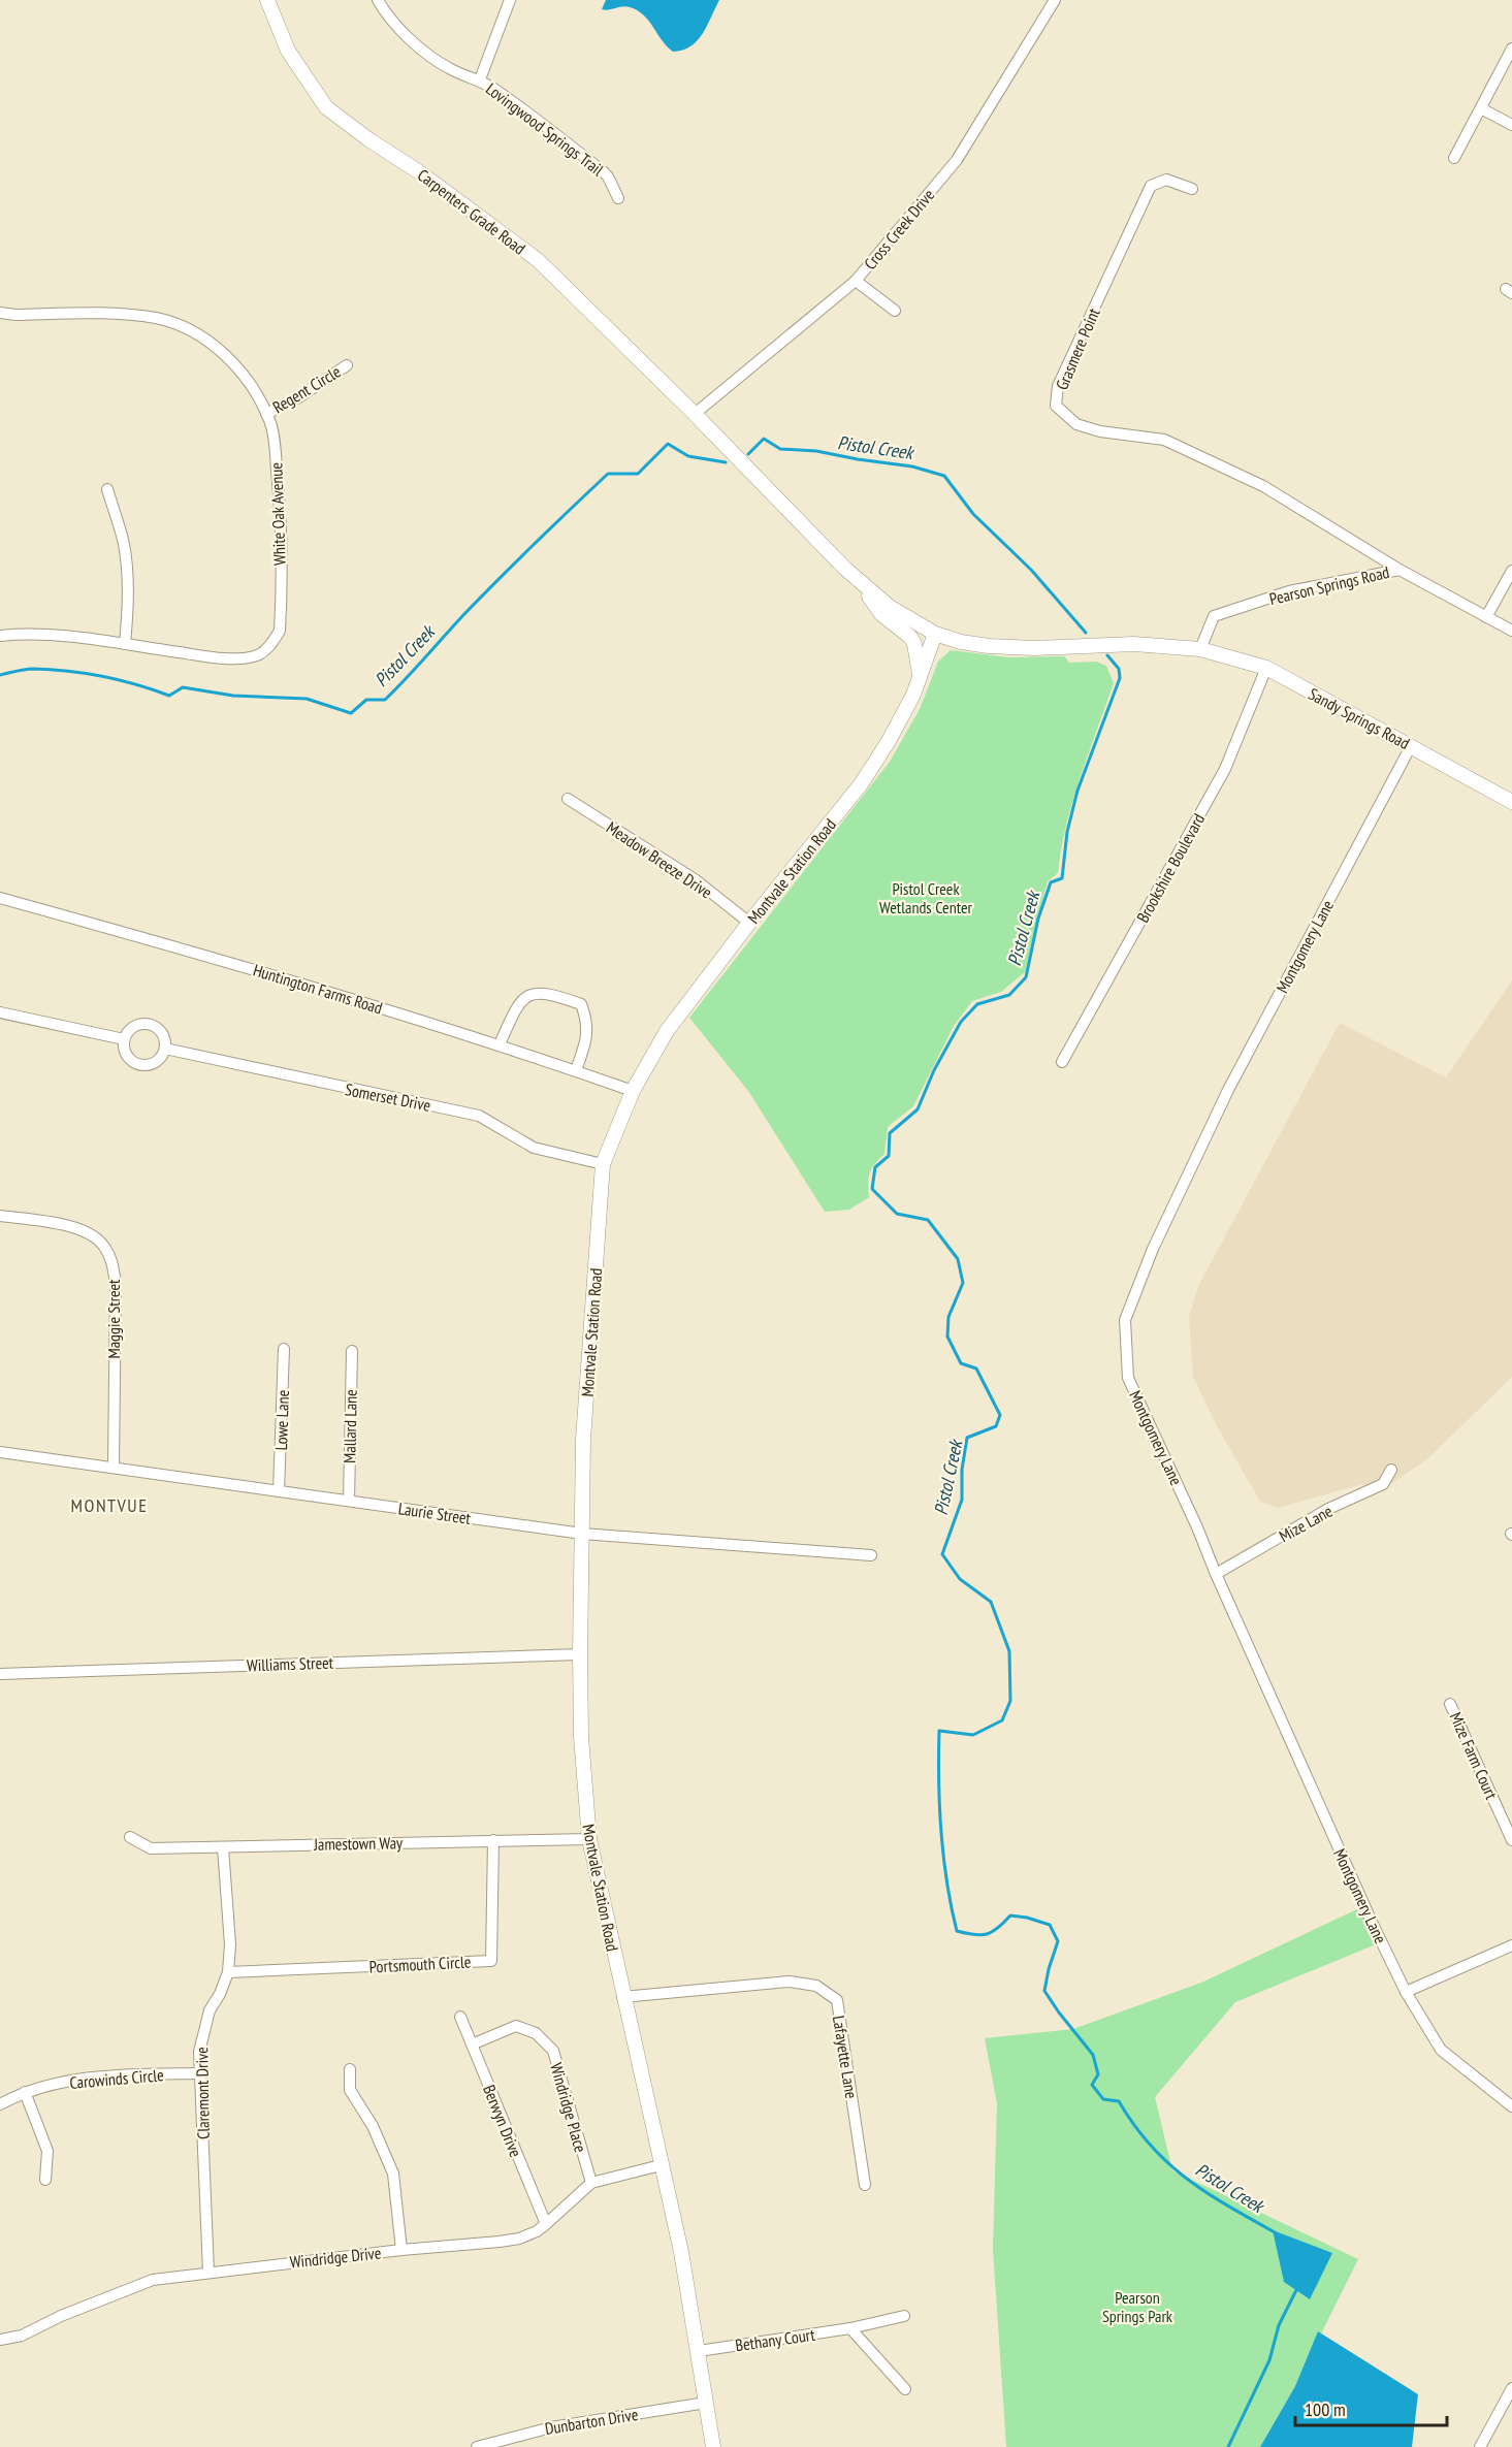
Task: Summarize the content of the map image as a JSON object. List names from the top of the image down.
{
  "streets": {
    "street": [
      "Lovingwood Springs Trail",
      "Carpenters Grade Road",
      "Cross Creek Drive",
      "Grasmere Point",
      "Regent Circle",
      "White Oak Avenue",
      "Pearson Springs Road",
      "Sandy Springs Road",
      "Meadow Breeze Drive",
      "Brookshire Boulevard",
      "Montvale Station Road",
      "Montgomery Lane",
      "Huntington Farms Road",
      "Somerset Drive",
      "Maggie Street",
      "Lowe Lane",
      "Mallard Lane",
      "Laurie Street",
      "Mize Lane",
      "Williams Street",
      "Mize Farm Court",
      "Jamestown Way",
      "Portsmouth Circle",
      "Lafayette Lane",
      "Carowinds Circle",
      "Claremont Drive",
      "Windridge Place",
      "Berwyn Drive",
      "Windridge Drive",
      "Bethany Court",
      "Dunbarton Drive"
    ]
  },
  "crossings": [
    ["Carpenters Grade Road", "Cross Creek Drive"],
    ["Grasmere Point", "Pearson Springs Road"],
    ["Regent Circle", "White Oak Avenue"],
    ["Pearson Springs Road", "Sandy Springs Road"],
    ["Sandy Springs Road", "Brookshire Boulevard"],
    ["Sandy Springs Road", "Montgomery Lane"],
    ["Meadow Breeze Drive", "Montvale Station Road"],
    ["Montvale Station Road", "Huntington Farms Road"],
    ["Montvale Station Road", "Somerset Drive"],
    ["Montvale Station Road", "Laurie Street"],
    ["Montvale Station Road", "Williams Street"],
    ["Montvale Station Road", "Jamestown Way"],
    ["Montvale Station Road", "Lafayette Lane"],
    ["Montvale Station Road", "Windridge Drive"],
    ["Montvale Station Road", "Bethany Court"],
    ["Montvale Station Road", "Dunbarton Drive"],
    ["Montgomery Lane", "Mize Lane"],
    ["Maggie Street", "Laurie Street"],
    ["Lowe Lane", "Laurie Street"],
    ["Mallard Lane", "Laurie Street"],
    ["Jamestown Way", "Portsmouth Circle"],
    ["Jamestown Way", "Claremont Drive"],
    ["Portsmouth Circle", "Claremont Drive"],
    ["Carowinds Circle", "Claremont Drive"],
    ["Claremont Drive", "Windridge Drive"],
    ["Windridge Place", "Berwyn Drive"],
    ["Windridge Place", "Windridge Drive"],
    ["Berwyn Drive", "Windridge Drive"]
  ],
  "districts": ["MONTVUE"],
  "water": ["Pistol Creek"],
  "parks": ["Pistol Creek Wetlands Center", "Pearson Springs Park"],
  "scale_bar": "100 m"
}
